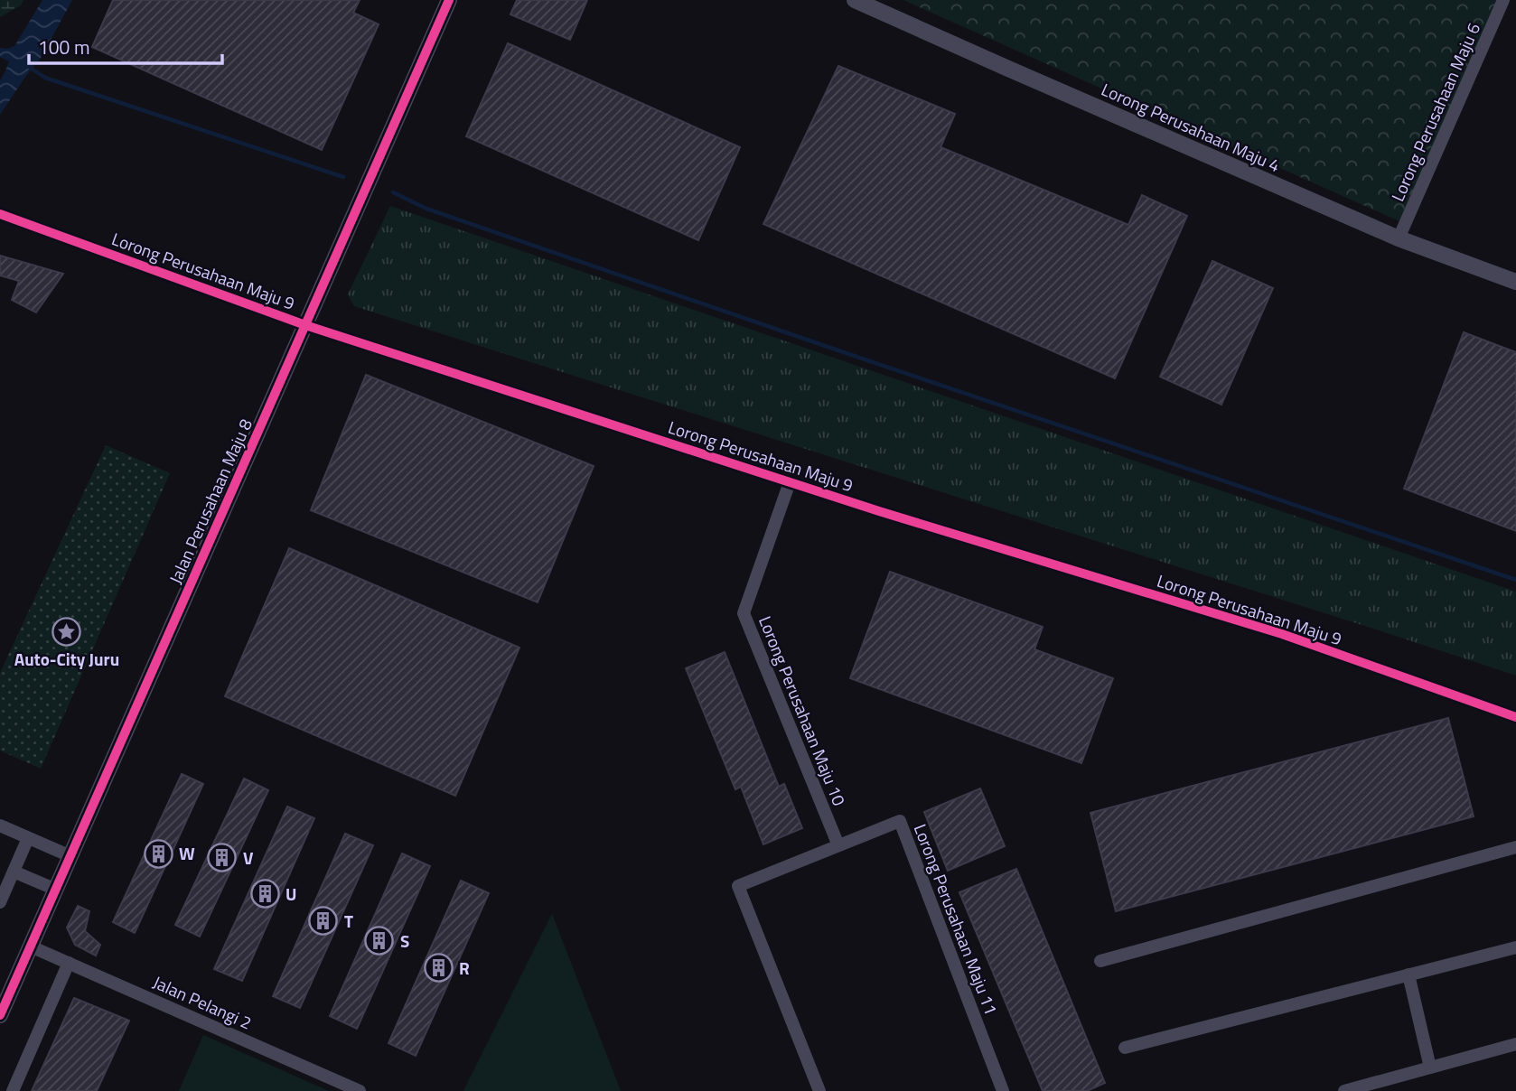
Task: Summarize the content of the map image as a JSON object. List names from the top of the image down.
{
  "streets": {
    "street": [
      "Lorong Perusahaan Maju 6",
      "Lorong Perusahaan Maju 4",
      "Lorong Perusahaan Maju 9",
      "Jalan Perusahaan Maju 8",
      "Lorong Perusahaan Maju 10",
      "Lorong Perusahaan Maju 11",
      "Jalan Pelangi 2"
    ]
  },
  "crossings": [
    ["Lorong Perusahaan Maju 6", "Lorong Perusahaan Maju 4"],
    ["Lorong Perusahaan Maju 9", "Jalan Perusahaan Maju 8"],
    ["Lorong Perusahaan Maju 9", "Lorong Perusahaan Maju 10"],
    ["Jalan Perusahaan Maju 8", "Jalan Pelangi 2"],
    ["Lorong Perusahaan Maju 10", "Lorong Perusahaan Maju 11"]
  ],
  "places": {
    "place": ["Auto-City Juru"],
    "building": [
      "W",
      "V",
      "U",
      "T",
      "S",
      "R"
    ]
  },
  "scale_bar": "100 m"
}
